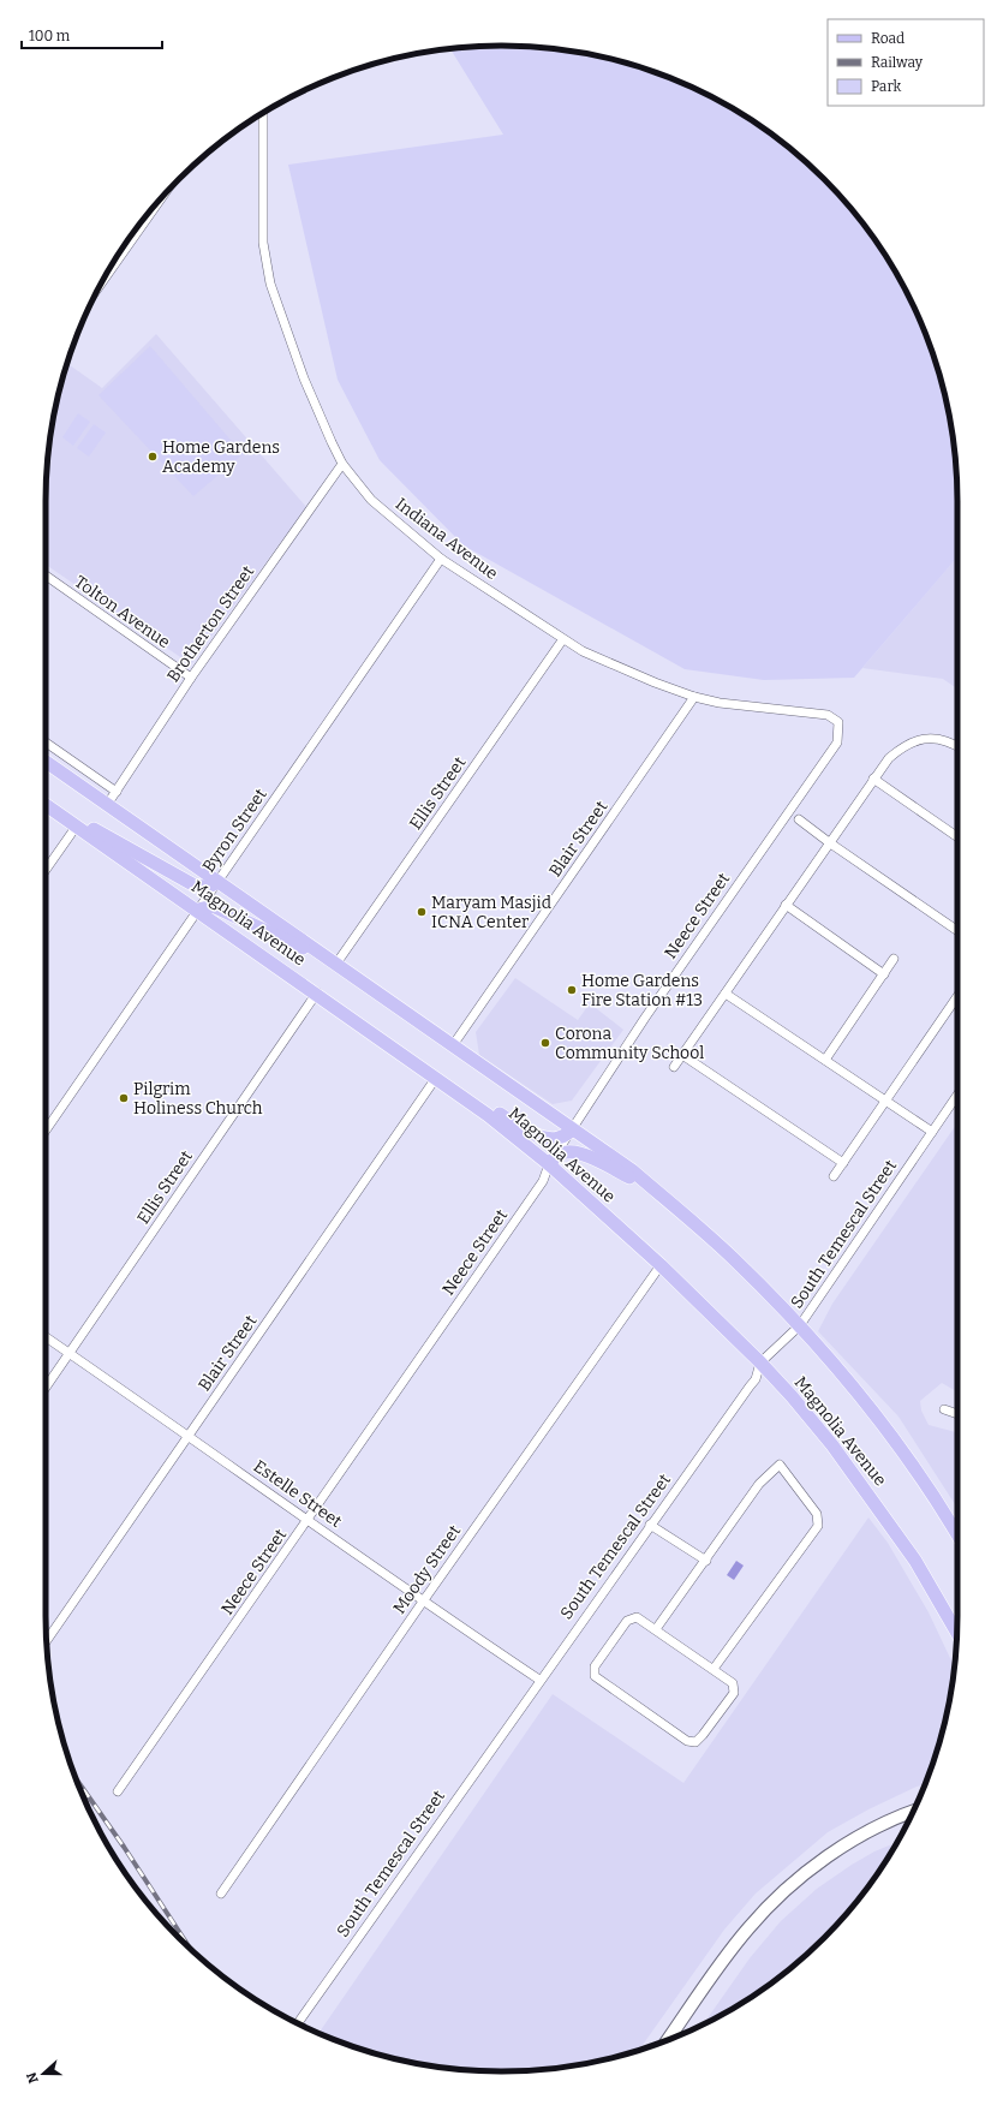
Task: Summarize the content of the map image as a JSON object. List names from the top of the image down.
{
  "streets": {
    "main road": ["Magnolia Avenue"],
    "street": [
      "Indiana Avenue",
      "Tolton Avenue",
      "Brotherton Street",
      "Ellis Street",
      "Byron Street",
      "Blair Street",
      "Neece Street",
      "South Temescal Street",
      "Estelle Street",
      "Moody Street"
    ]
  },
  "crossings": [
    ["Indiana Avenue", "Brotherton Street"],
    ["Indiana Avenue", "Ellis Street"],
    ["Indiana Avenue", "Byron Street"],
    ["Indiana Avenue", "Blair Street"],
    ["Indiana Avenue", "Neece Street"],
    ["Tolton Avenue", "Brotherton Street"],
    ["Brotherton Street", "Magnolia Avenue"],
    ["Ellis Street", "Magnolia Avenue"],
    ["Ellis Street", "Estelle Street"],
    ["Byron Street", "Magnolia Avenue"],
    ["Blair Street", "Magnolia Avenue"],
    ["Blair Street", "Estelle Street"],
    ["Neece Street", "Magnolia Avenue"],
    ["Neece Street", "Estelle Street"],
    ["Magnolia Avenue", "South Temescal Street"],
    ["Magnolia Avenue", "Moody Street"],
    ["South Temescal Street", "Estelle Street"],
    ["Estelle Street", "Moody Street"]
  ],
  "places": [
    "Home Gardens Academy",
    "Maryam Masjid ICNA Center",
    "Home Gardens Fire Station #13",
    "Corona Community School",
    "Pilgrim Holiness Church"
  ],
  "legend": ["Road", "Railway", "Park"],
  "scale_bar": "100 m",
  "north": "left"
}
